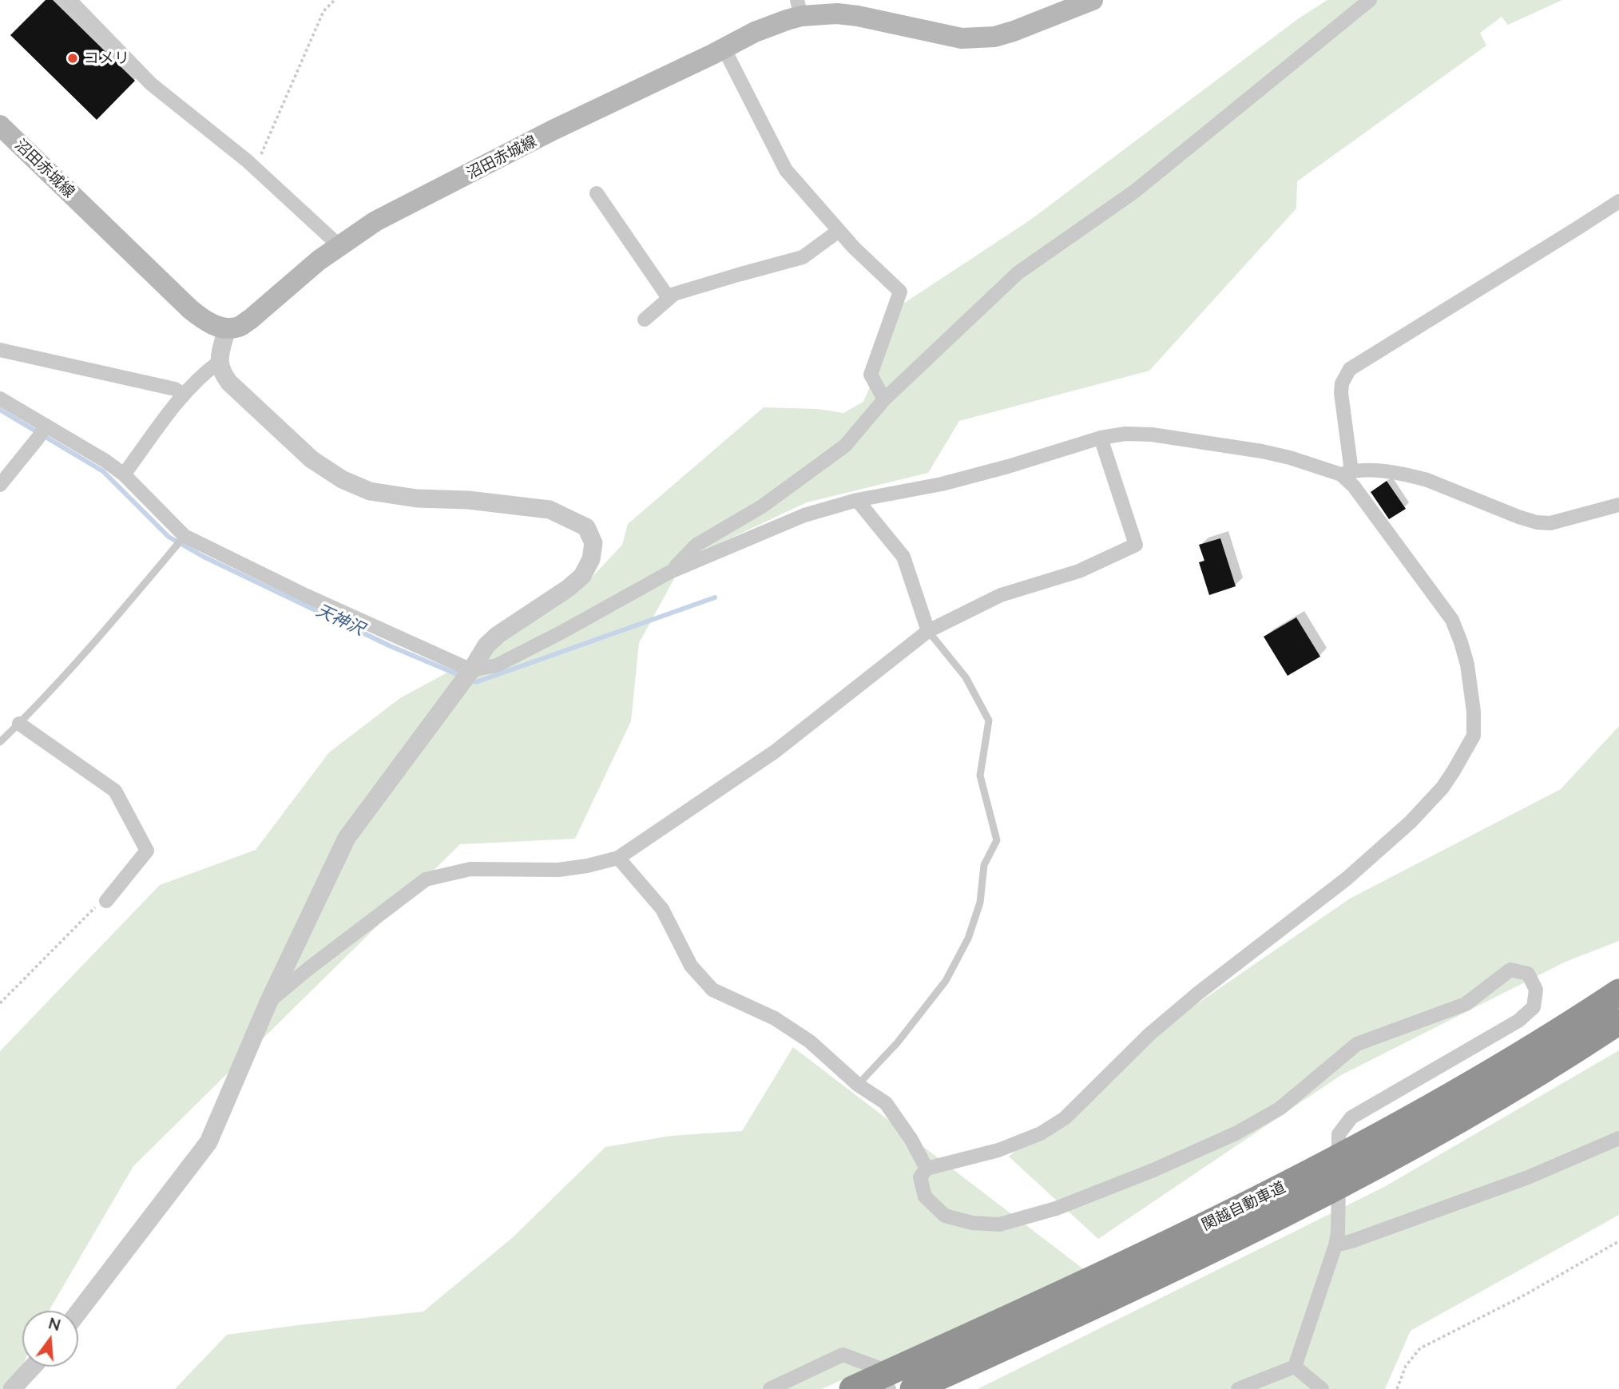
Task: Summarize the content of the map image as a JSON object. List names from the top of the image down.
{
  "streets": {
    "highway": ["関越自動車道"],
    "main road": ["沼田赤城線"]
  },
  "water": ["天神沢"],
  "places": ["コメリ"],
  "north": "top"
}
